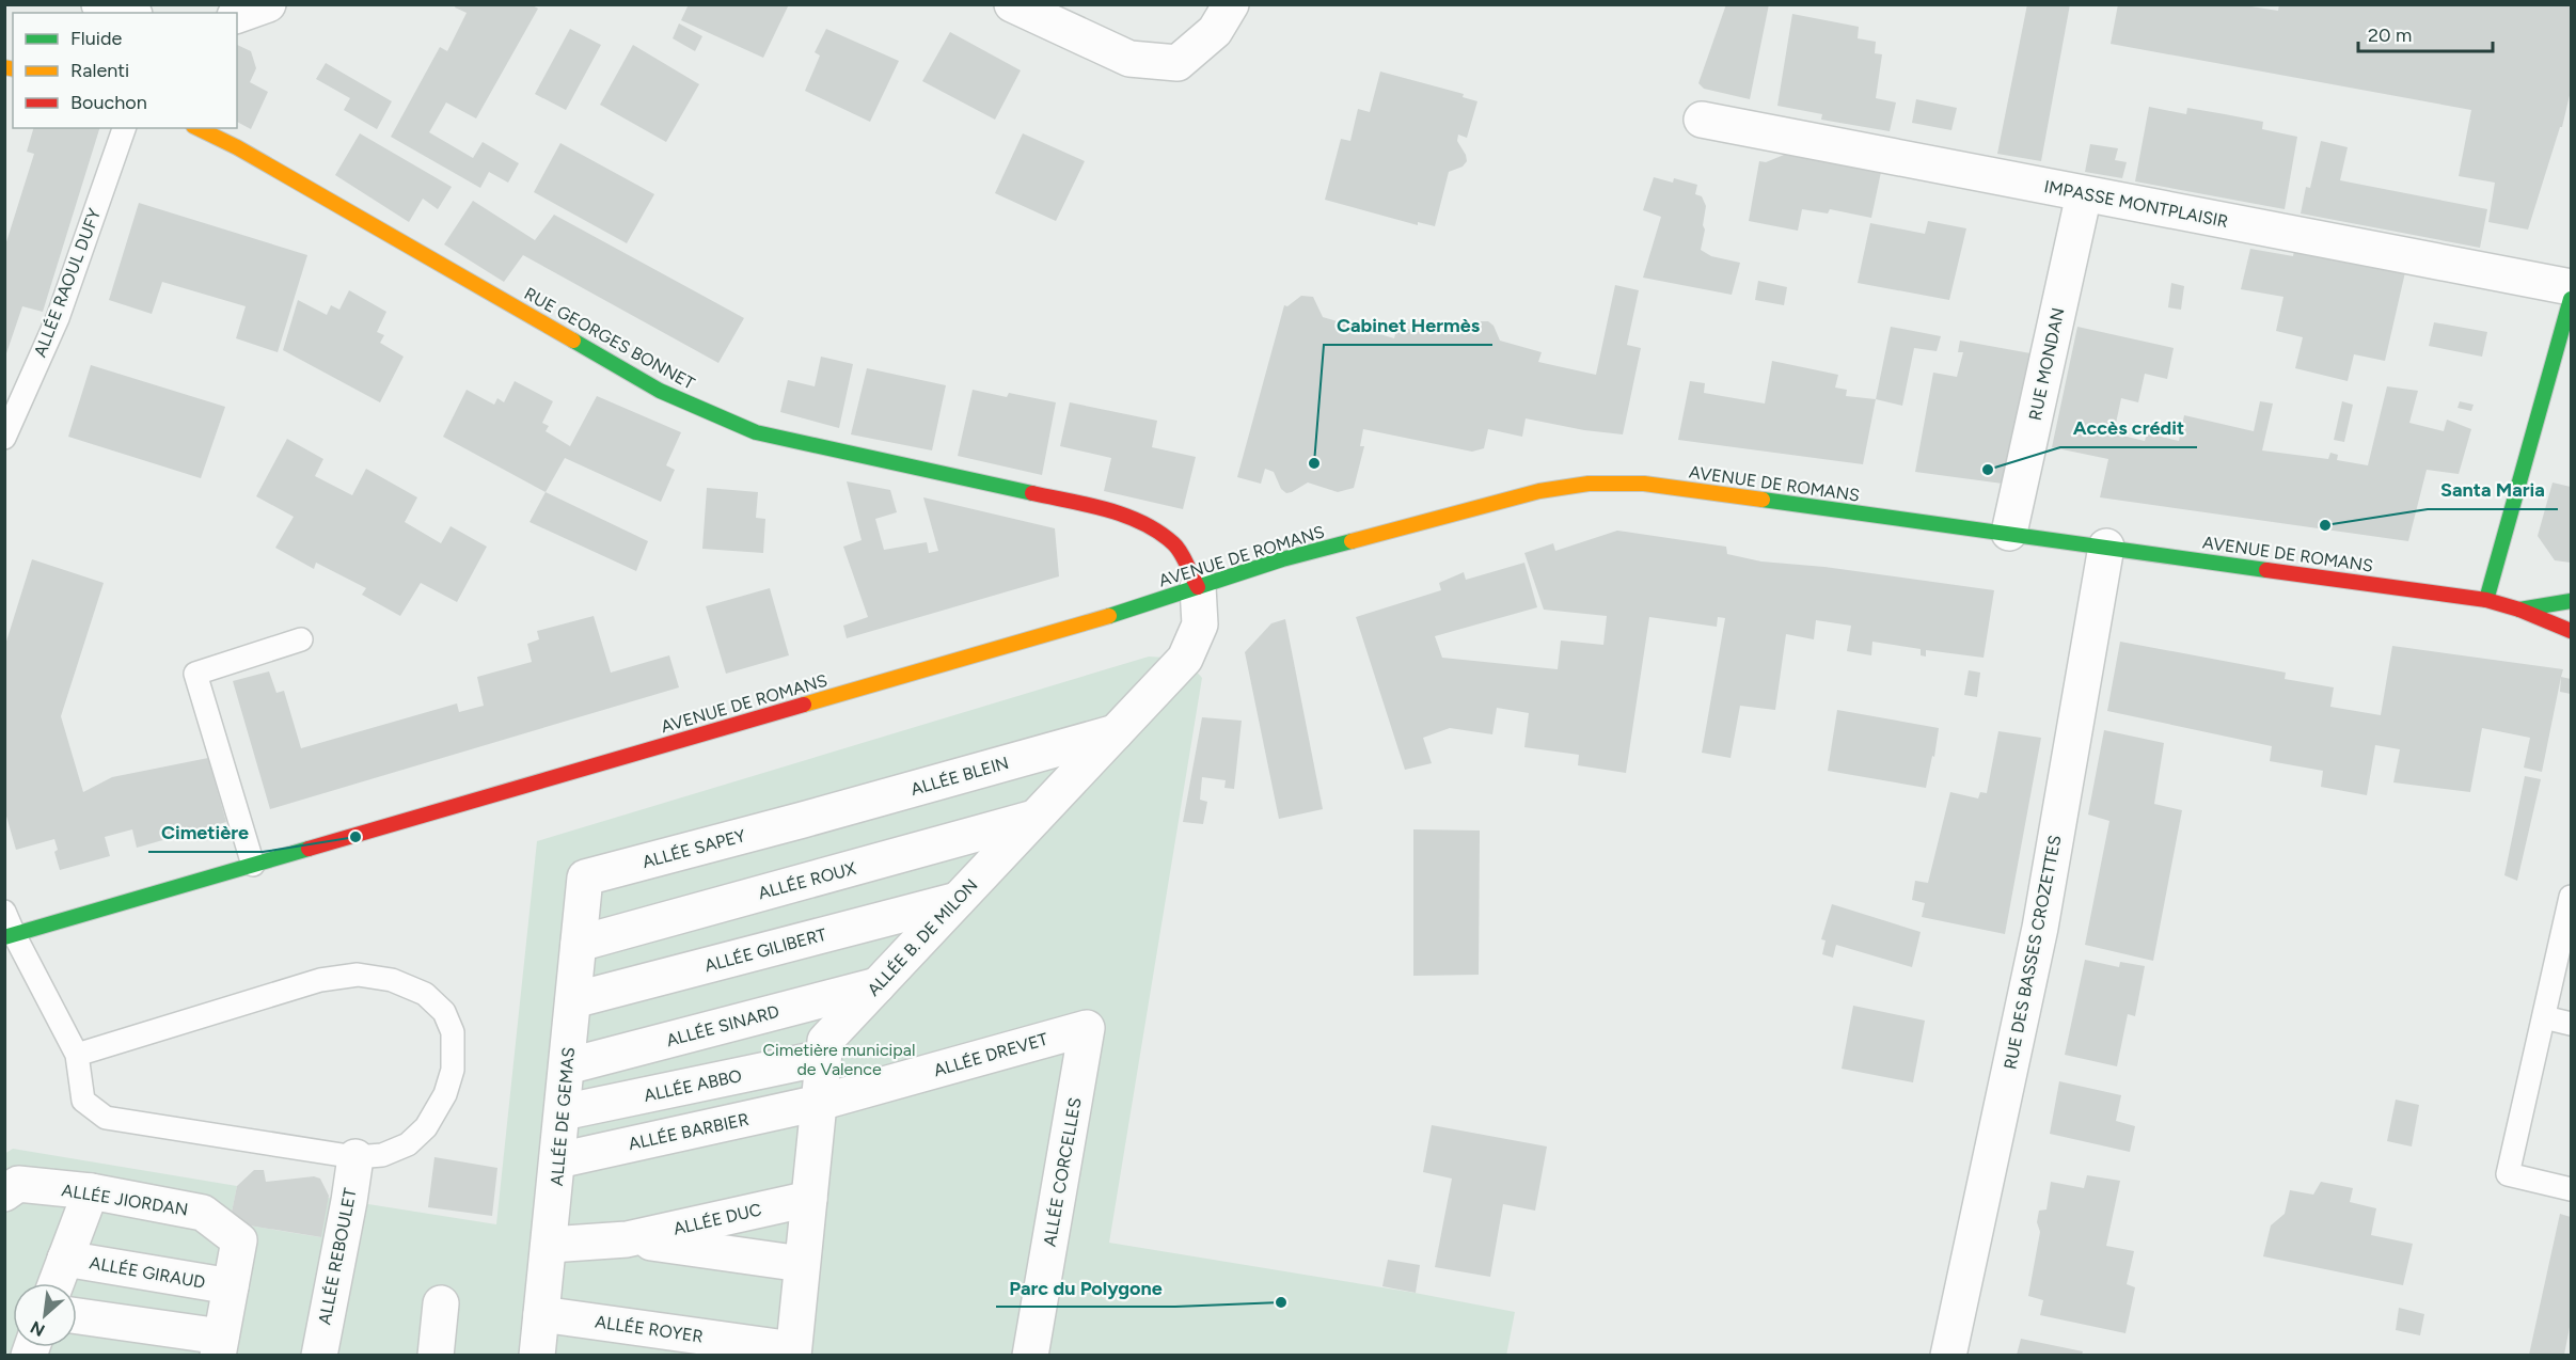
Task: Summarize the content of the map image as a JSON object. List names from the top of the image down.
{
  "streets": {
    "main road": ["RUE GEORGES BONNET", "AVENUE DE ROMANS"],
    "street": [
      "IMPASSE MONTPLAISIR",
      "RUE MONDAN",
      "ALLÉE BLEIN",
      "ALLÉE SAPEY",
      "ALLÉE ROUX",
      "ALLÉE B. DE MILON",
      "ALLÉE GILIBERT",
      "RUE DES BASSES CROZETTES",
      "ALLÉE SINARD",
      "ALLÉE DREVET",
      "ALLÉE ABBO",
      "ALLÉE DE GEMAS",
      "ALLÉE BARBIER",
      "ALLÉE CORCELLES",
      "ALLÉE JIORDAN",
      "ALLÉE DUC",
      "ALLÉE REBOULET",
      "ALLÉE GIRAUD",
      "ALLÉE ROYER"
    ],
    "lane": ["ALLÉE RAOUL DUFY"]
  },
  "crossings": [
    ["IMPASSE MONTPLAISIR", "RUE MONDAN"],
    ["RUE GEORGES BONNET", "AVENUE DE ROMANS"],
    ["RUE GEORGES BONNET", "ALLÉE B. DE MILON"],
    ["RUE MONDAN", "AVENUE DE ROMANS"],
    ["AVENUE DE ROMANS", "ALLÉE B. DE MILON"],
    ["AVENUE DE ROMANS", "RUE DES BASSES CROZETTES"],
    ["ALLÉE BLEIN", "ALLÉE SAPEY"],
    ["ALLÉE BLEIN", "ALLÉE B. DE MILON"],
    ["ALLÉE SAPEY", "ALLÉE DE GEMAS"],
    ["ALLÉE ROUX", "ALLÉE B. DE MILON"],
    ["ALLÉE ROUX", "ALLÉE DE GEMAS"],
    ["ALLÉE B. DE MILON", "ALLÉE GILIBERT"],
    ["ALLÉE B. DE MILON", "ALLÉE SINARD"],
    ["ALLÉE B. DE MILON", "ALLÉE DREVET"],
    ["ALLÉE B. DE MILON", "ALLÉE ABBO"],
    ["ALLÉE B. DE MILON", "ALLÉE BARBIER"],
    ["ALLÉE B. DE MILON", "ALLÉE DUC"],
    ["ALLÉE B. DE MILON", "ALLÉE ROYER"],
    ["ALLÉE GILIBERT", "ALLÉE DE GEMAS"],
    ["ALLÉE SINARD", "ALLÉE DE GEMAS"],
    ["ALLÉE DREVET", "ALLÉE BARBIER"],
    ["ALLÉE DREVET", "ALLÉE CORCELLES"],
    ["ALLÉE ABBO", "ALLÉE DE GEMAS"],
    ["ALLÉE DE GEMAS", "ALLÉE BARBIER"],
    ["ALLÉE DE GEMAS", "ALLÉE DUC"],
    ["ALLÉE DE GEMAS", "ALLÉE ROYER"],
    ["ALLÉE JIORDAN", "ALLÉE GIRAUD"]
  ],
  "parks": ["Cimetière municipal de Valence"],
  "places": [
    "Cabinet Hermès",
    "Accès crédit",
    "Santa Maria",
    "Cimetière",
    "Parc du Polygone"
  ],
  "legend": ["Fluide", "Ralenti", "Bouchon"],
  "scale_bar": "20 m",
  "north": "bottom left"
}
